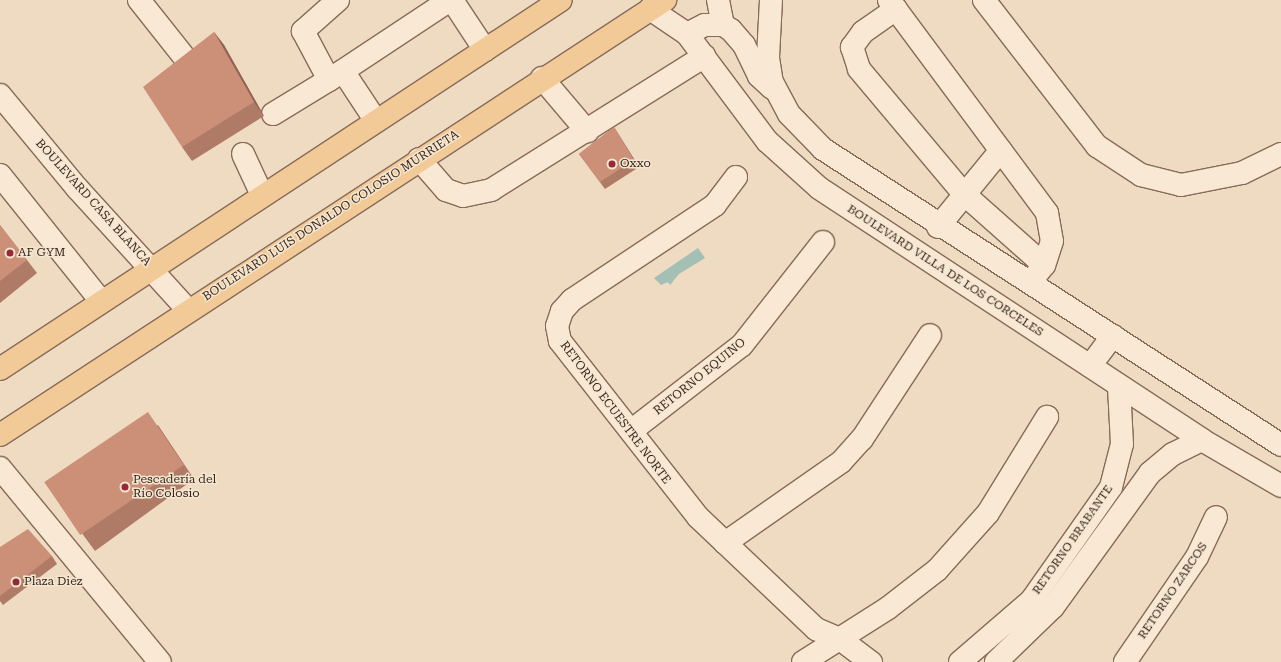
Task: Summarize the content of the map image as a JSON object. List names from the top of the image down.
{
  "streets": {
    "main road": ["BOULEVARD LUIS DONALDO COLOSIO MURRIETA"],
    "street": [
      "BOULEVARD CASA BLANCA",
      "BOULEVARD VILLA DE LOS CORCELES",
      "RETORNO EQUINO",
      "RETORNO ECUESTRE NORTE",
      "RETORNO BRABANTE",
      "RETORNO ZARCOS"
    ]
  },
  "crossings": [
    ["BOULEVARD CASA BLANCA", "BOULEVARD LUIS DONALDO COLOSIO MURRIETA"],
    ["BOULEVARD LUIS DONALDO COLOSIO MURRIETA", "BOULEVARD VILLA DE LOS CORCELES"],
    ["BOULEVARD VILLA DE LOS CORCELES", "RETORNO BRABANTE"],
    ["RETORNO EQUINO", "RETORNO ECUESTRE NORTE"]
  ],
  "places": [
    "Oxxo",
    "AF GYM",
    "Pescadería del Río Colosio",
    "Plaza Diez"
  ]
}
